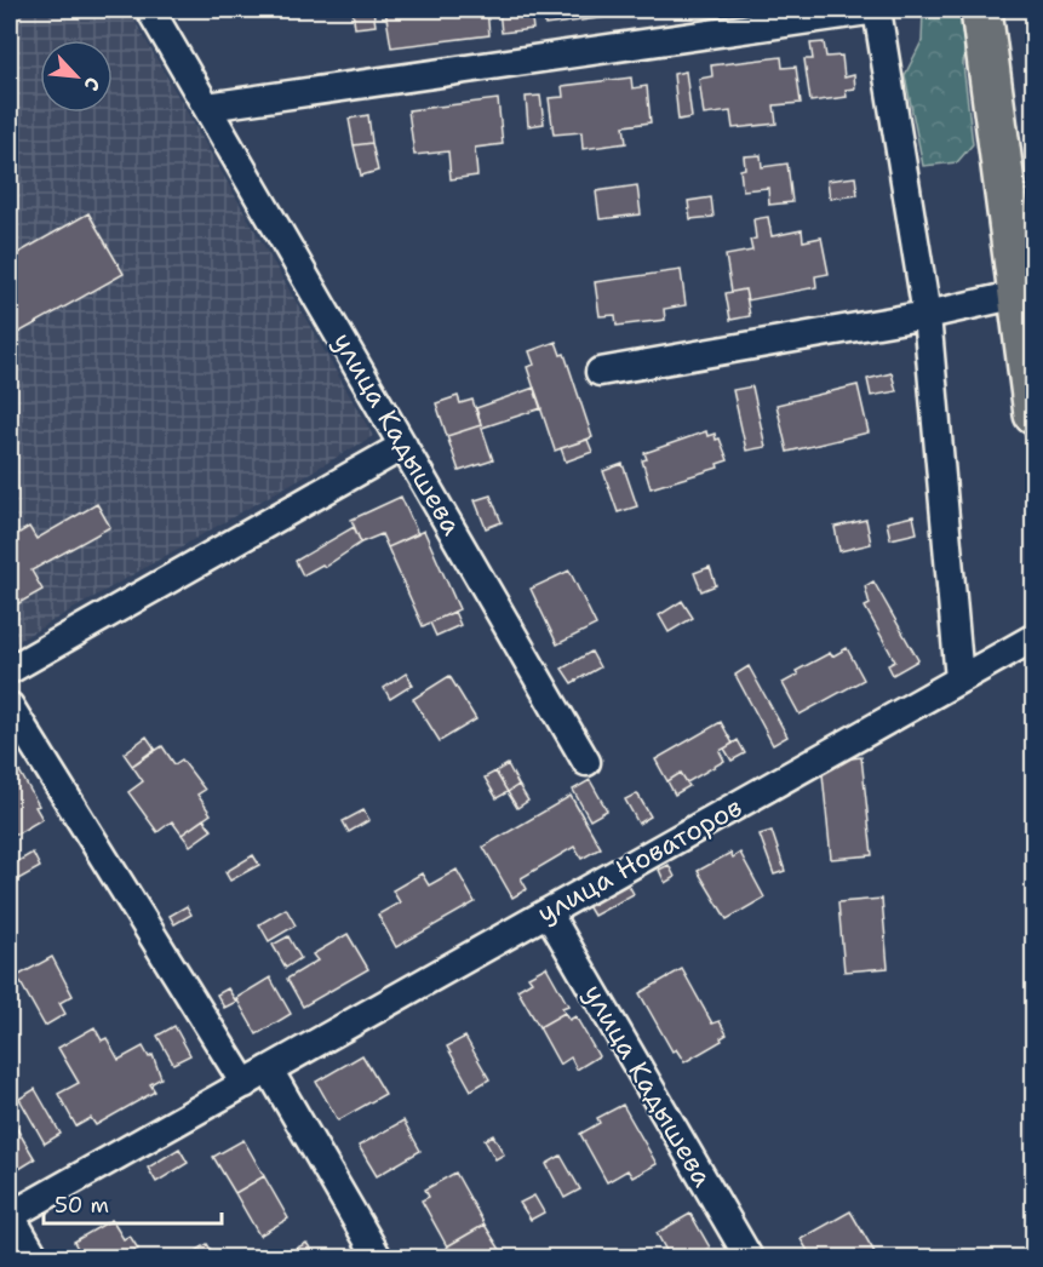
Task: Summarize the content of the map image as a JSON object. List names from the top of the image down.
{
  "streets": {
    "street": ["улица Кадышева", "улица Новаторов"]
  },
  "crossings": [
    ["улица Кадышева", "улица Новаторов"]
  ],
  "scale_bar": "50 m",
  "north": "bottom right"
}
